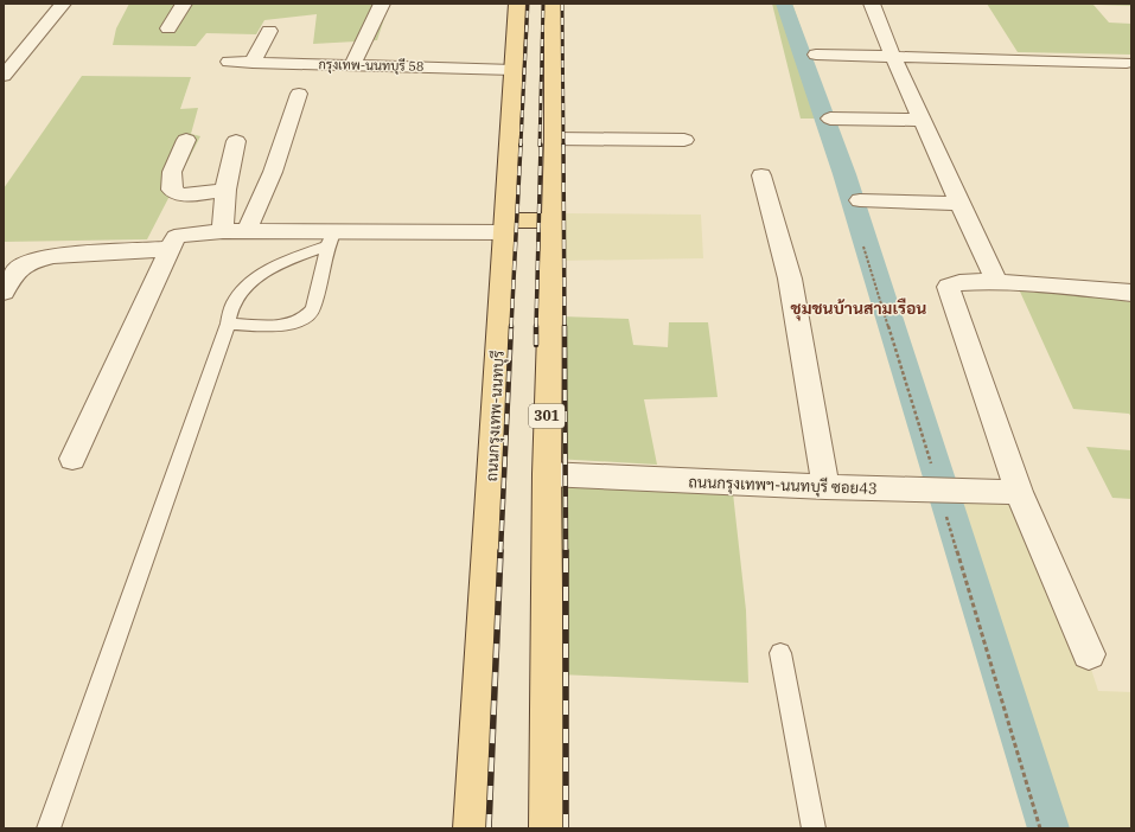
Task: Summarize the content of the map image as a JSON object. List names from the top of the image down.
{
  "streets": {
    "main road": ["ถนนกรุงเทพ-นนทบุรี", "301"],
    "street": ["กรุงเทพ-นนทบุรี 58", "ถนนกรุงเทพฯ-นนทบุรี ซอย43"]
  },
  "crossings": [
    ["กรุงเทพ-นนทบุรี 58", "ถนนกรุงเทพ-นนทบุรี"],
    ["301", "ถนนกรุงเทพฯ-นนทบุรี ซอย43"]
  ],
  "districts": ["ชุมชนบ้านสามเรือน"]
}
